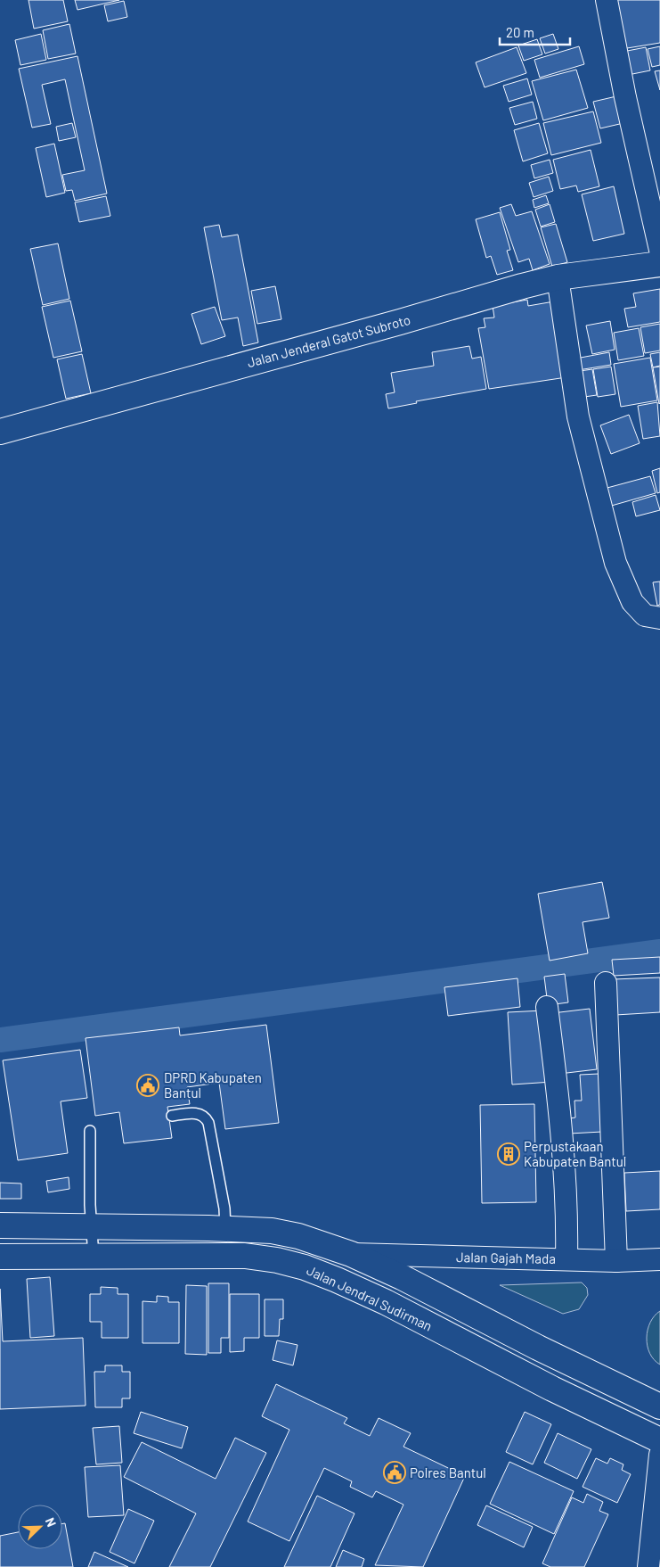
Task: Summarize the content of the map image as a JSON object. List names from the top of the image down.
{
  "streets": {
    "main road": ["Jalan Jenderal Gatot Subroto", "Jalan Jendral Sudirman"],
    "street": ["Jalan Gajah Mada"]
  },
  "crossings": [
    ["Jalan Gajah Mada", "Jalan Jendral Sudirman"]
  ],
  "places": {
    "public building": ["DPRD Kabupaten Bantul", "Polres Bantul"],
    "building": ["Perpustakaan Kabupaten Bantul"]
  },
  "scale_bar": "20 m",
  "north": "top right"
}
